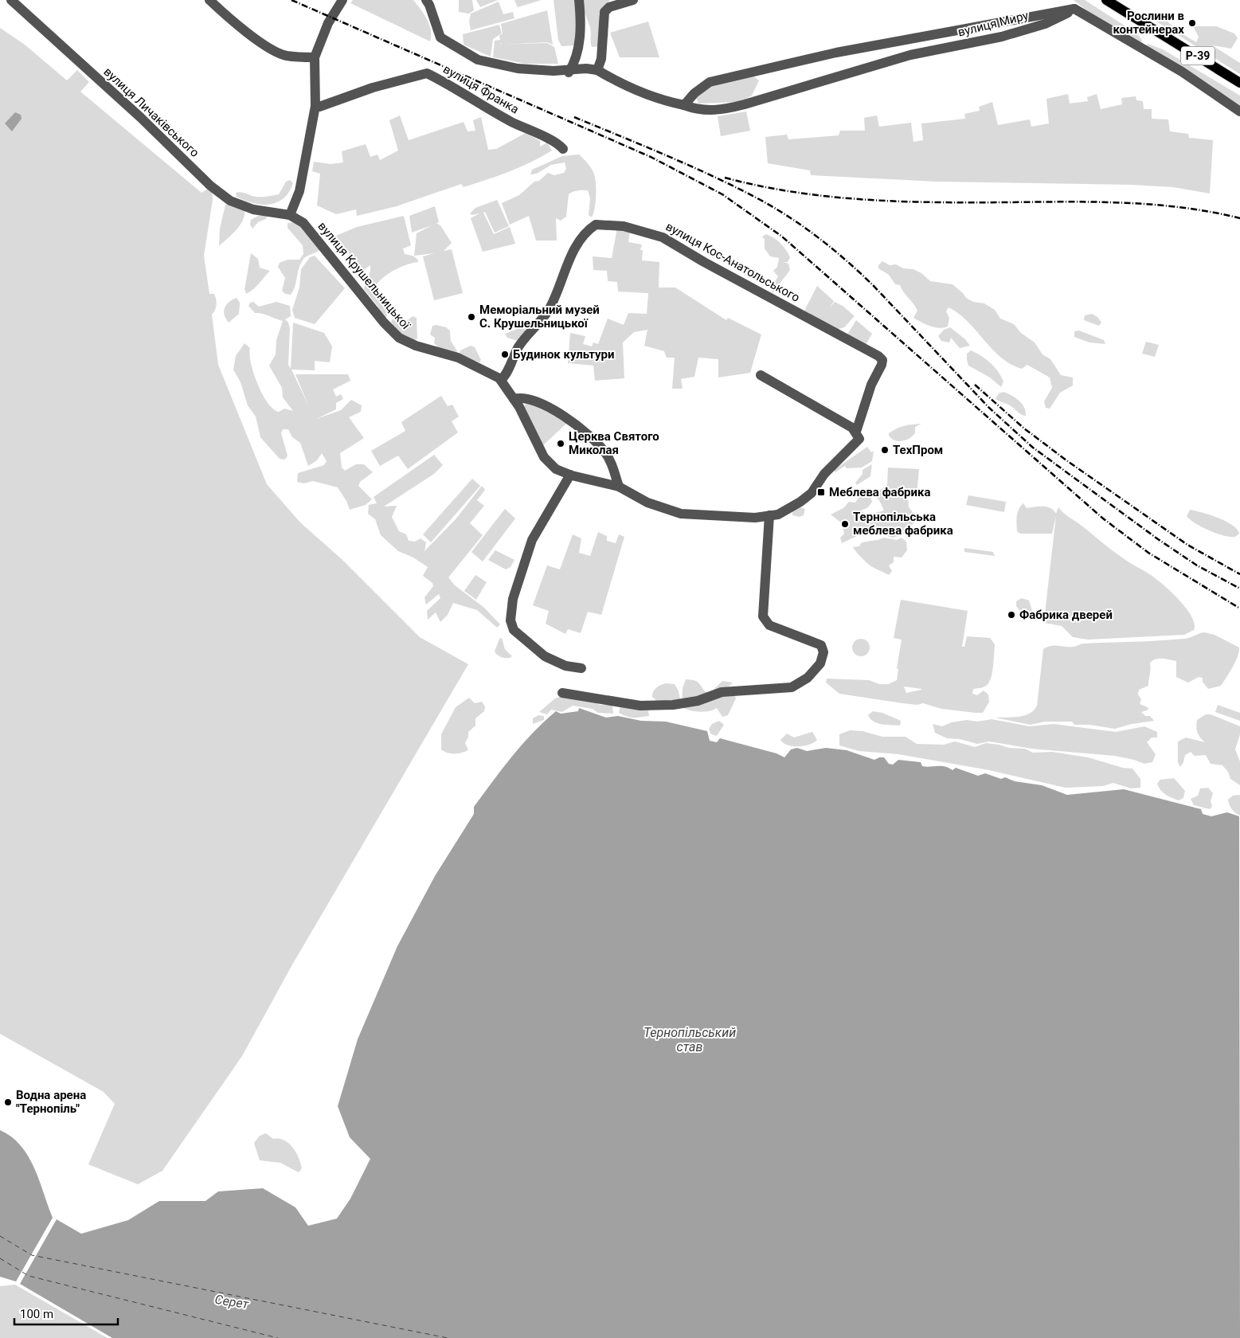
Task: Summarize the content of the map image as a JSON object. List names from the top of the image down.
{
  "streets": {
    "main road": ["Р-39"],
    "street": [
      "вулиця Миру",
      "вулиця Франка",
      "вулиця Личаківського",
      "вулиця Кос-Анатольського",
      "вулиця Крушельницької"
    ]
  },
  "crossings": [
    ["вулиця Личаківського", "вулиця Крушельницької"],
    ["вулиця Кос-Анатольського", "вулиця Крушельницької"]
  ],
  "water": ["Тернопільський став", "Серет"],
  "places": {
    "other": [
      "Рослини в контейнерах",
      "Меморіальний музей С. Крушельницької",
      "Будинок культури",
      "Церква Святого Миколая",
      "ТехПром",
      "Тернопільська меблева фабрика",
      "Фабрика дверей",
      "Водна арена \"Тернопіль\""
    ],
    "transit": ["Меблева фабрика"]
  },
  "scale_bar": "100 m"
}
